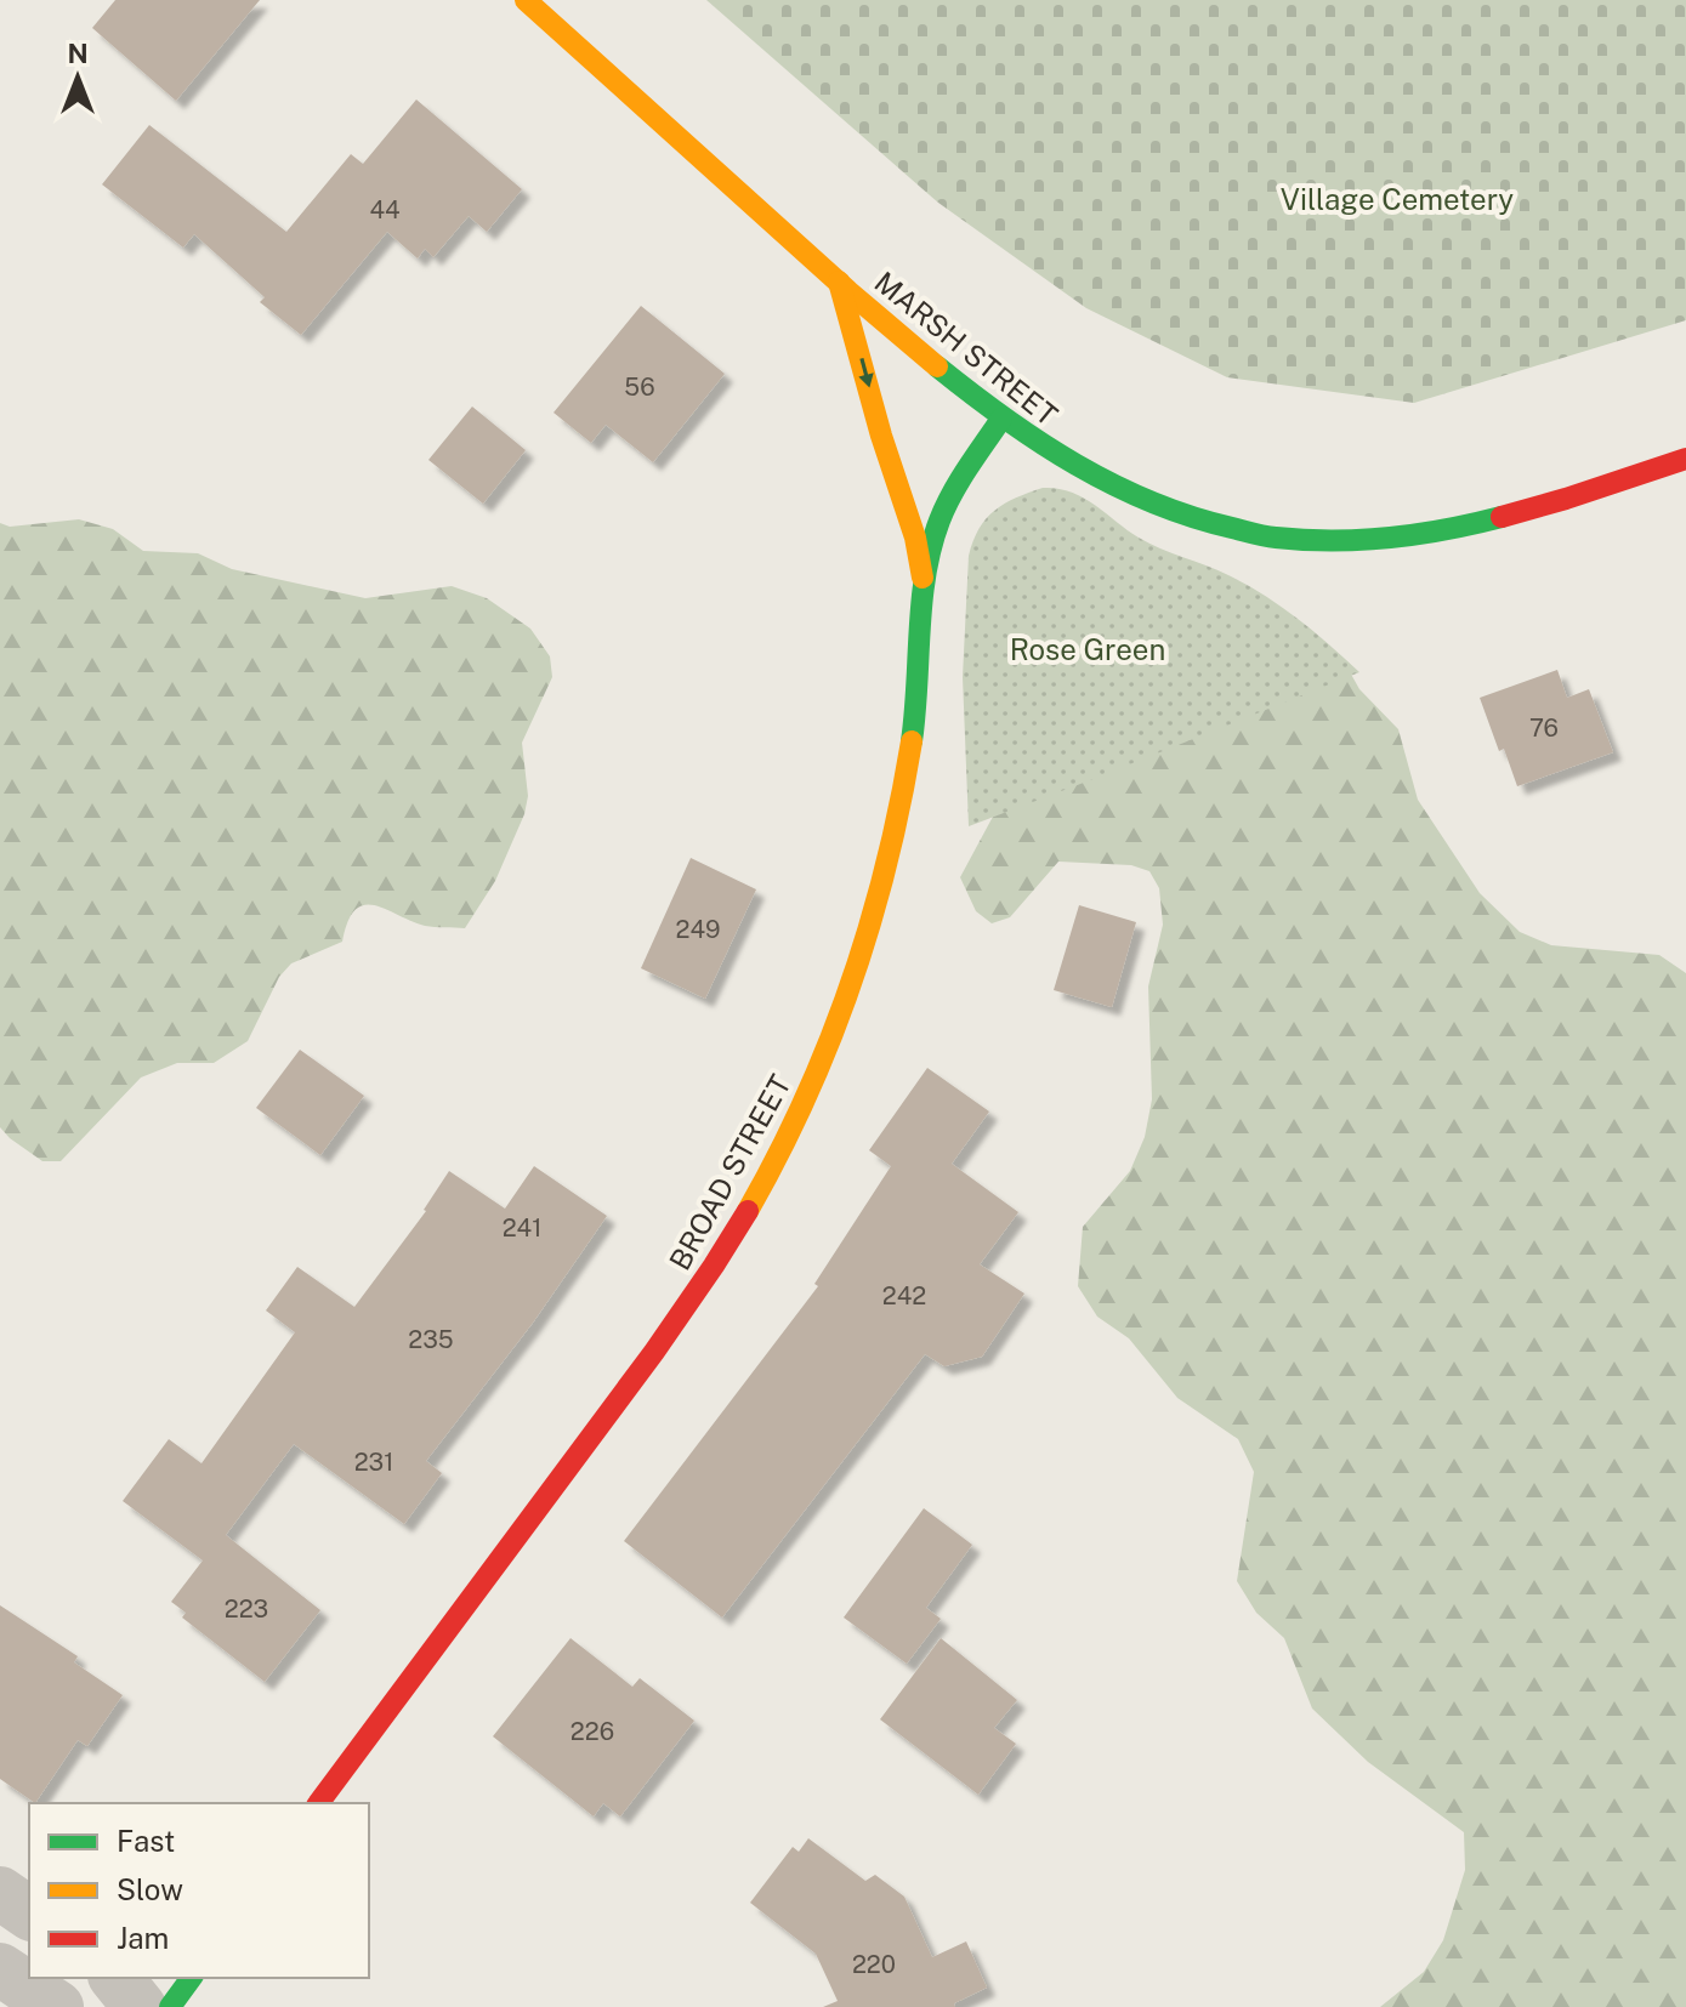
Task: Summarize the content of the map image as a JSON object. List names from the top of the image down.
{
  "streets": {
    "street": ["MARSH STREET", "BROAD STREET"]
  },
  "crossings": [
    ["MARSH STREET", "BROAD STREET"]
  ],
  "parks": ["Village Cemetery", "Rose Green"],
  "house_numbers": [
    "44",
    "56",
    "76",
    "249",
    "241",
    "242",
    "235",
    "231",
    "223",
    "226",
    "220"
  ],
  "legend": ["Fast", "Slow", "Jam"],
  "north": "top"
}
